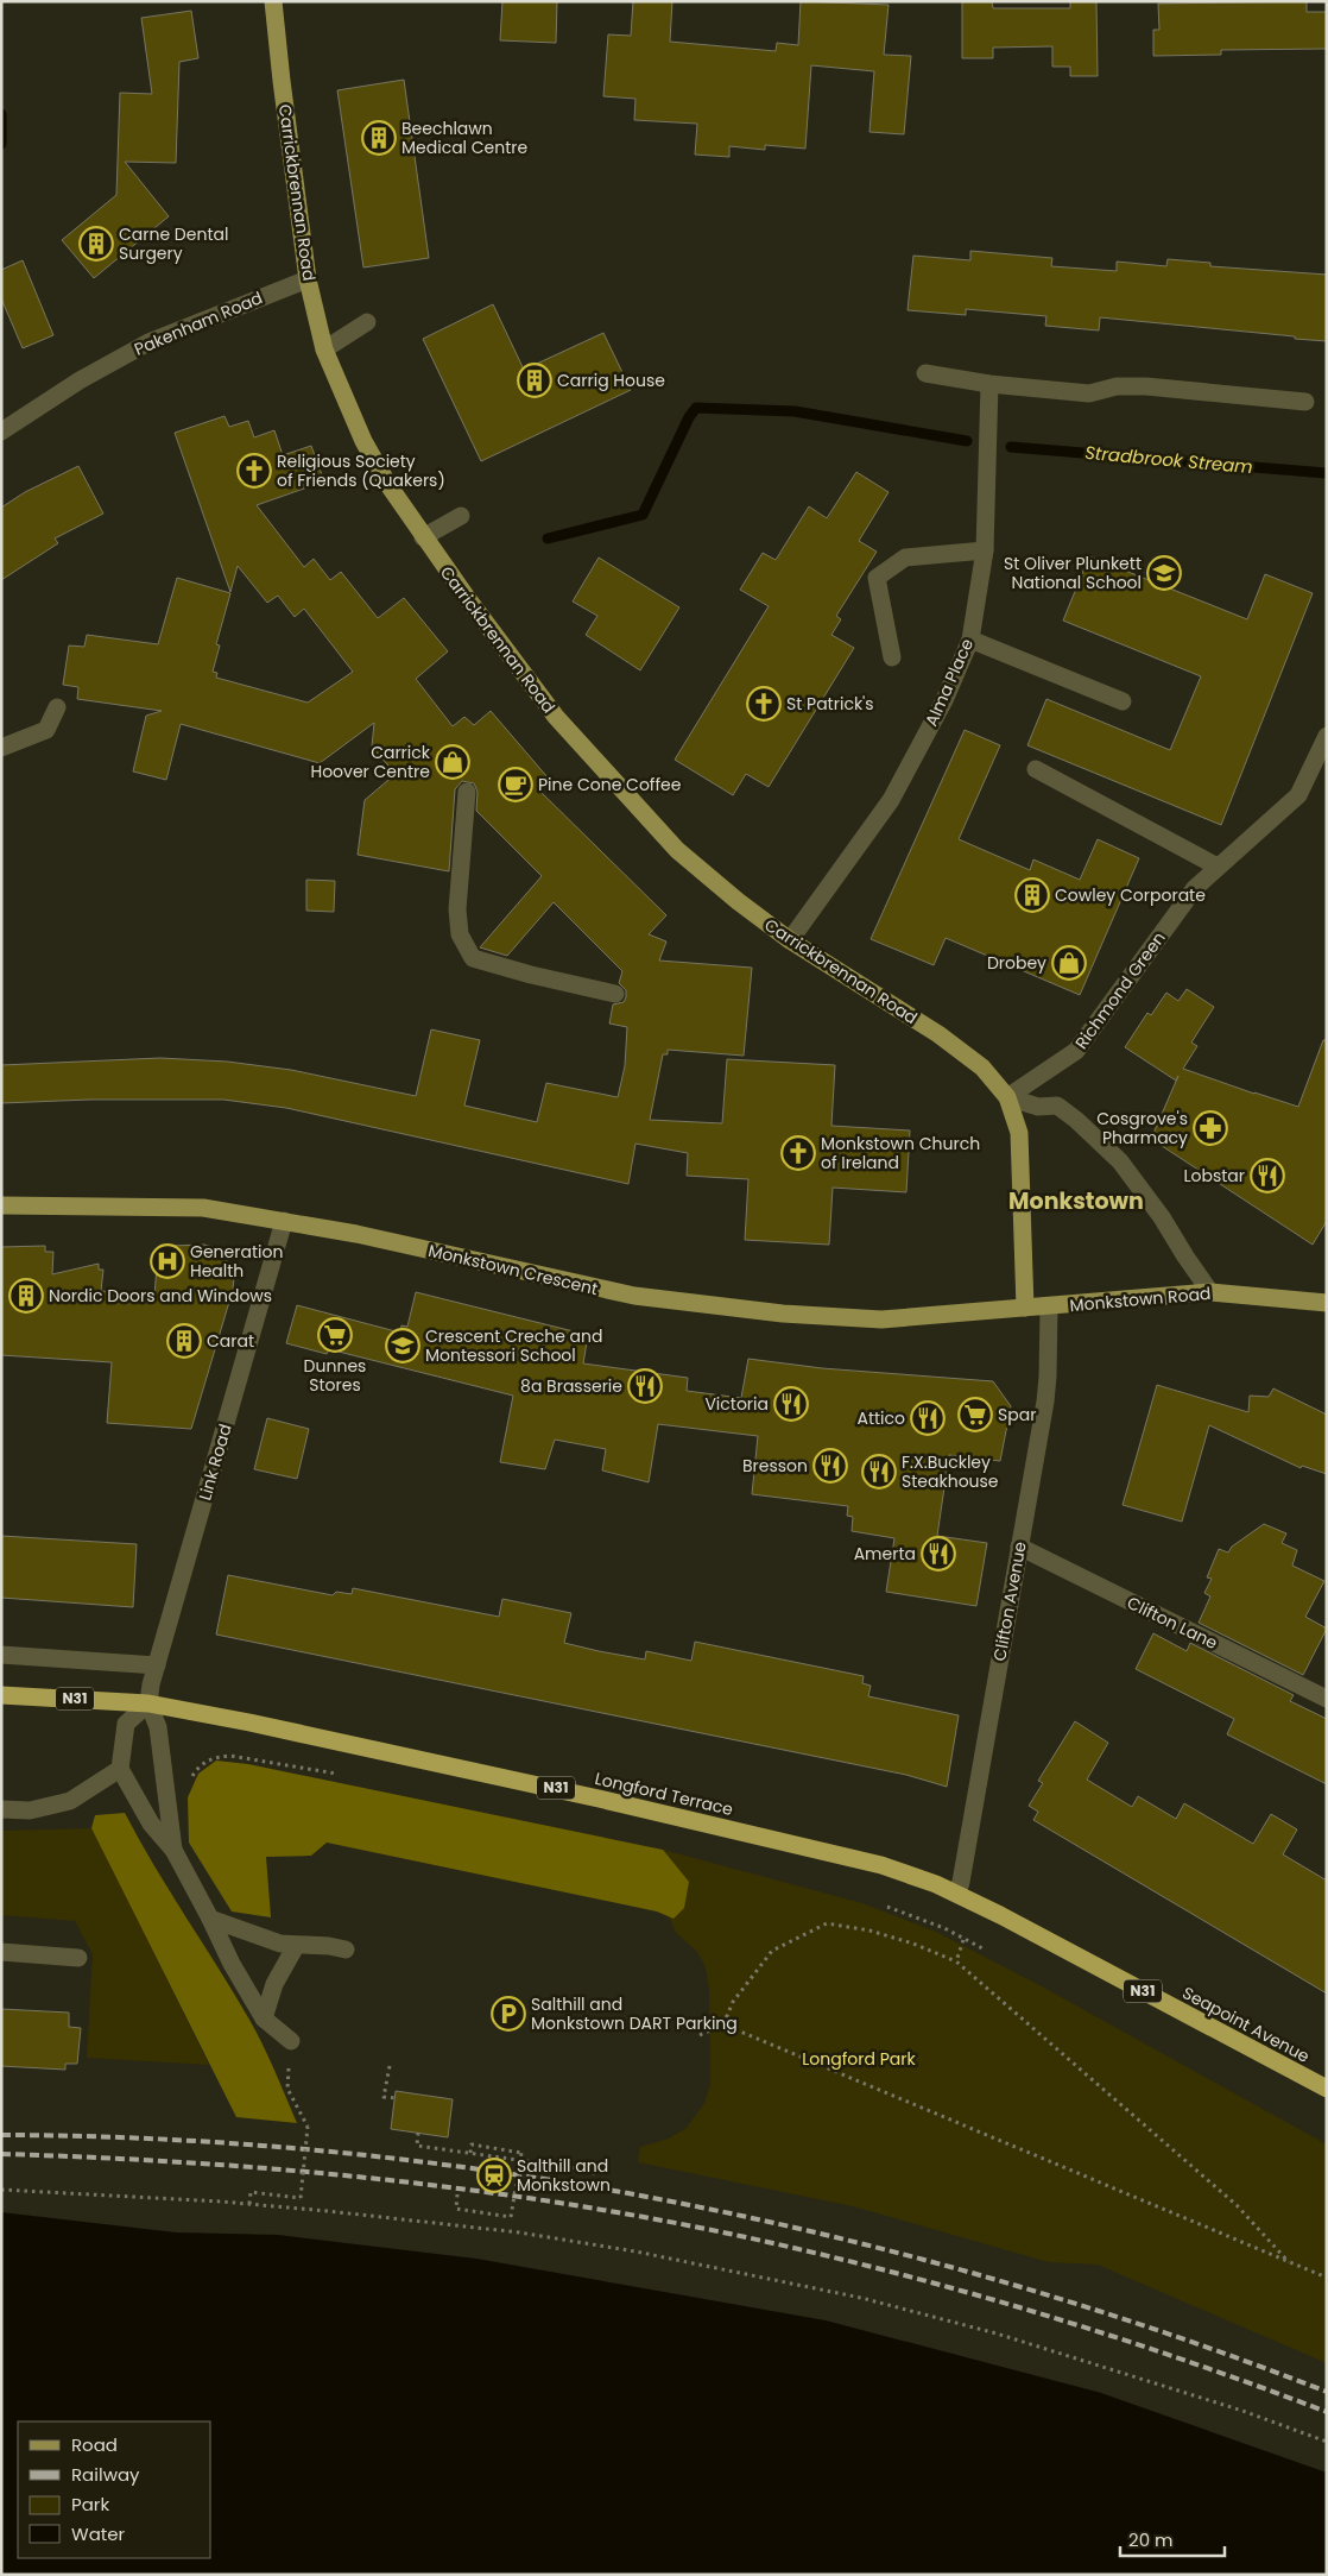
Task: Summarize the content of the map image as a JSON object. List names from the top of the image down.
{
  "streets": {
    "highway": ["N31", "Longford Terrace", "Seapoint Avenue"],
    "main road": ["Carrickbrennan Road", "Monkstown Crescent", "Monkstown Road"],
    "street": [
      "Pakenham Road",
      "Alma Place",
      "Richmond Green",
      "Link Road",
      "Clifton Avenue",
      "Clifton Lane"
    ]
  },
  "crossings": [
    ["Carrickbrennan Road", "Pakenham Road"],
    ["Carrickbrennan Road", "Alma Place"],
    ["Carrickbrennan Road", "Richmond Green"],
    ["Carrickbrennan Road", "Monkstown Crescent"],
    ["Carrickbrennan Road", "Monkstown Road"],
    ["Monkstown Crescent", "Monkstown Road"],
    ["Monkstown Crescent", "Link Road"],
    ["Monkstown Road", "Clifton Avenue"],
    ["Link Road", "N31"],
    ["Link Road", "Longford Terrace"],
    ["Clifton Avenue", "Clifton Lane"],
    ["Clifton Avenue", "Longford Terrace"],
    ["Clifton Avenue", "Seapoint Avenue"],
    ["N31", "Longford Terrace"],
    ["Longford Terrace", "Seapoint Avenue"]
  ],
  "districts": ["Monkstown"],
  "water": ["Stradbrook Stream"],
  "parks": ["Longford Park"],
  "places": {
    "building": [
      "Beechlawn Medical Centre",
      "Carne Dental Surgery",
      "Carrig House",
      "Cowley Corporate",
      "Nordic Doors and Windows",
      "Carat"
    ],
    "church": ["Religious Society of Friends (Quakers)", "St Patrick's", "Monkstown Church of Ireland"],
    "school or university": ["St Oliver Plunkett National School", "Crescent Creche and Montessori School"],
    "shop": ["Carrick Hoover Centre", "Drobey"],
    "cafe": ["Pine Cone Coffee"],
    "pharmacy": ["Cosgrove's Pharmacy"],
    "restaurant": [
      "Lobstar",
      "8a Brasserie",
      "Victoria",
      "Attico",
      "Bresson",
      "F.X.Buckley Steakhouse",
      "Amerta"
    ],
    "hospital": ["Generation Health"],
    "supermarket": ["Dunnes Stores", "Spar"],
    "parking": ["Salthill and Monkstown DART Parking"],
    "station": ["Salthill and Monkstown"]
  },
  "legend": [
    "Road",
    "Railway",
    "Park",
    "Water"
  ],
  "scale_bar": "20 m"
}
